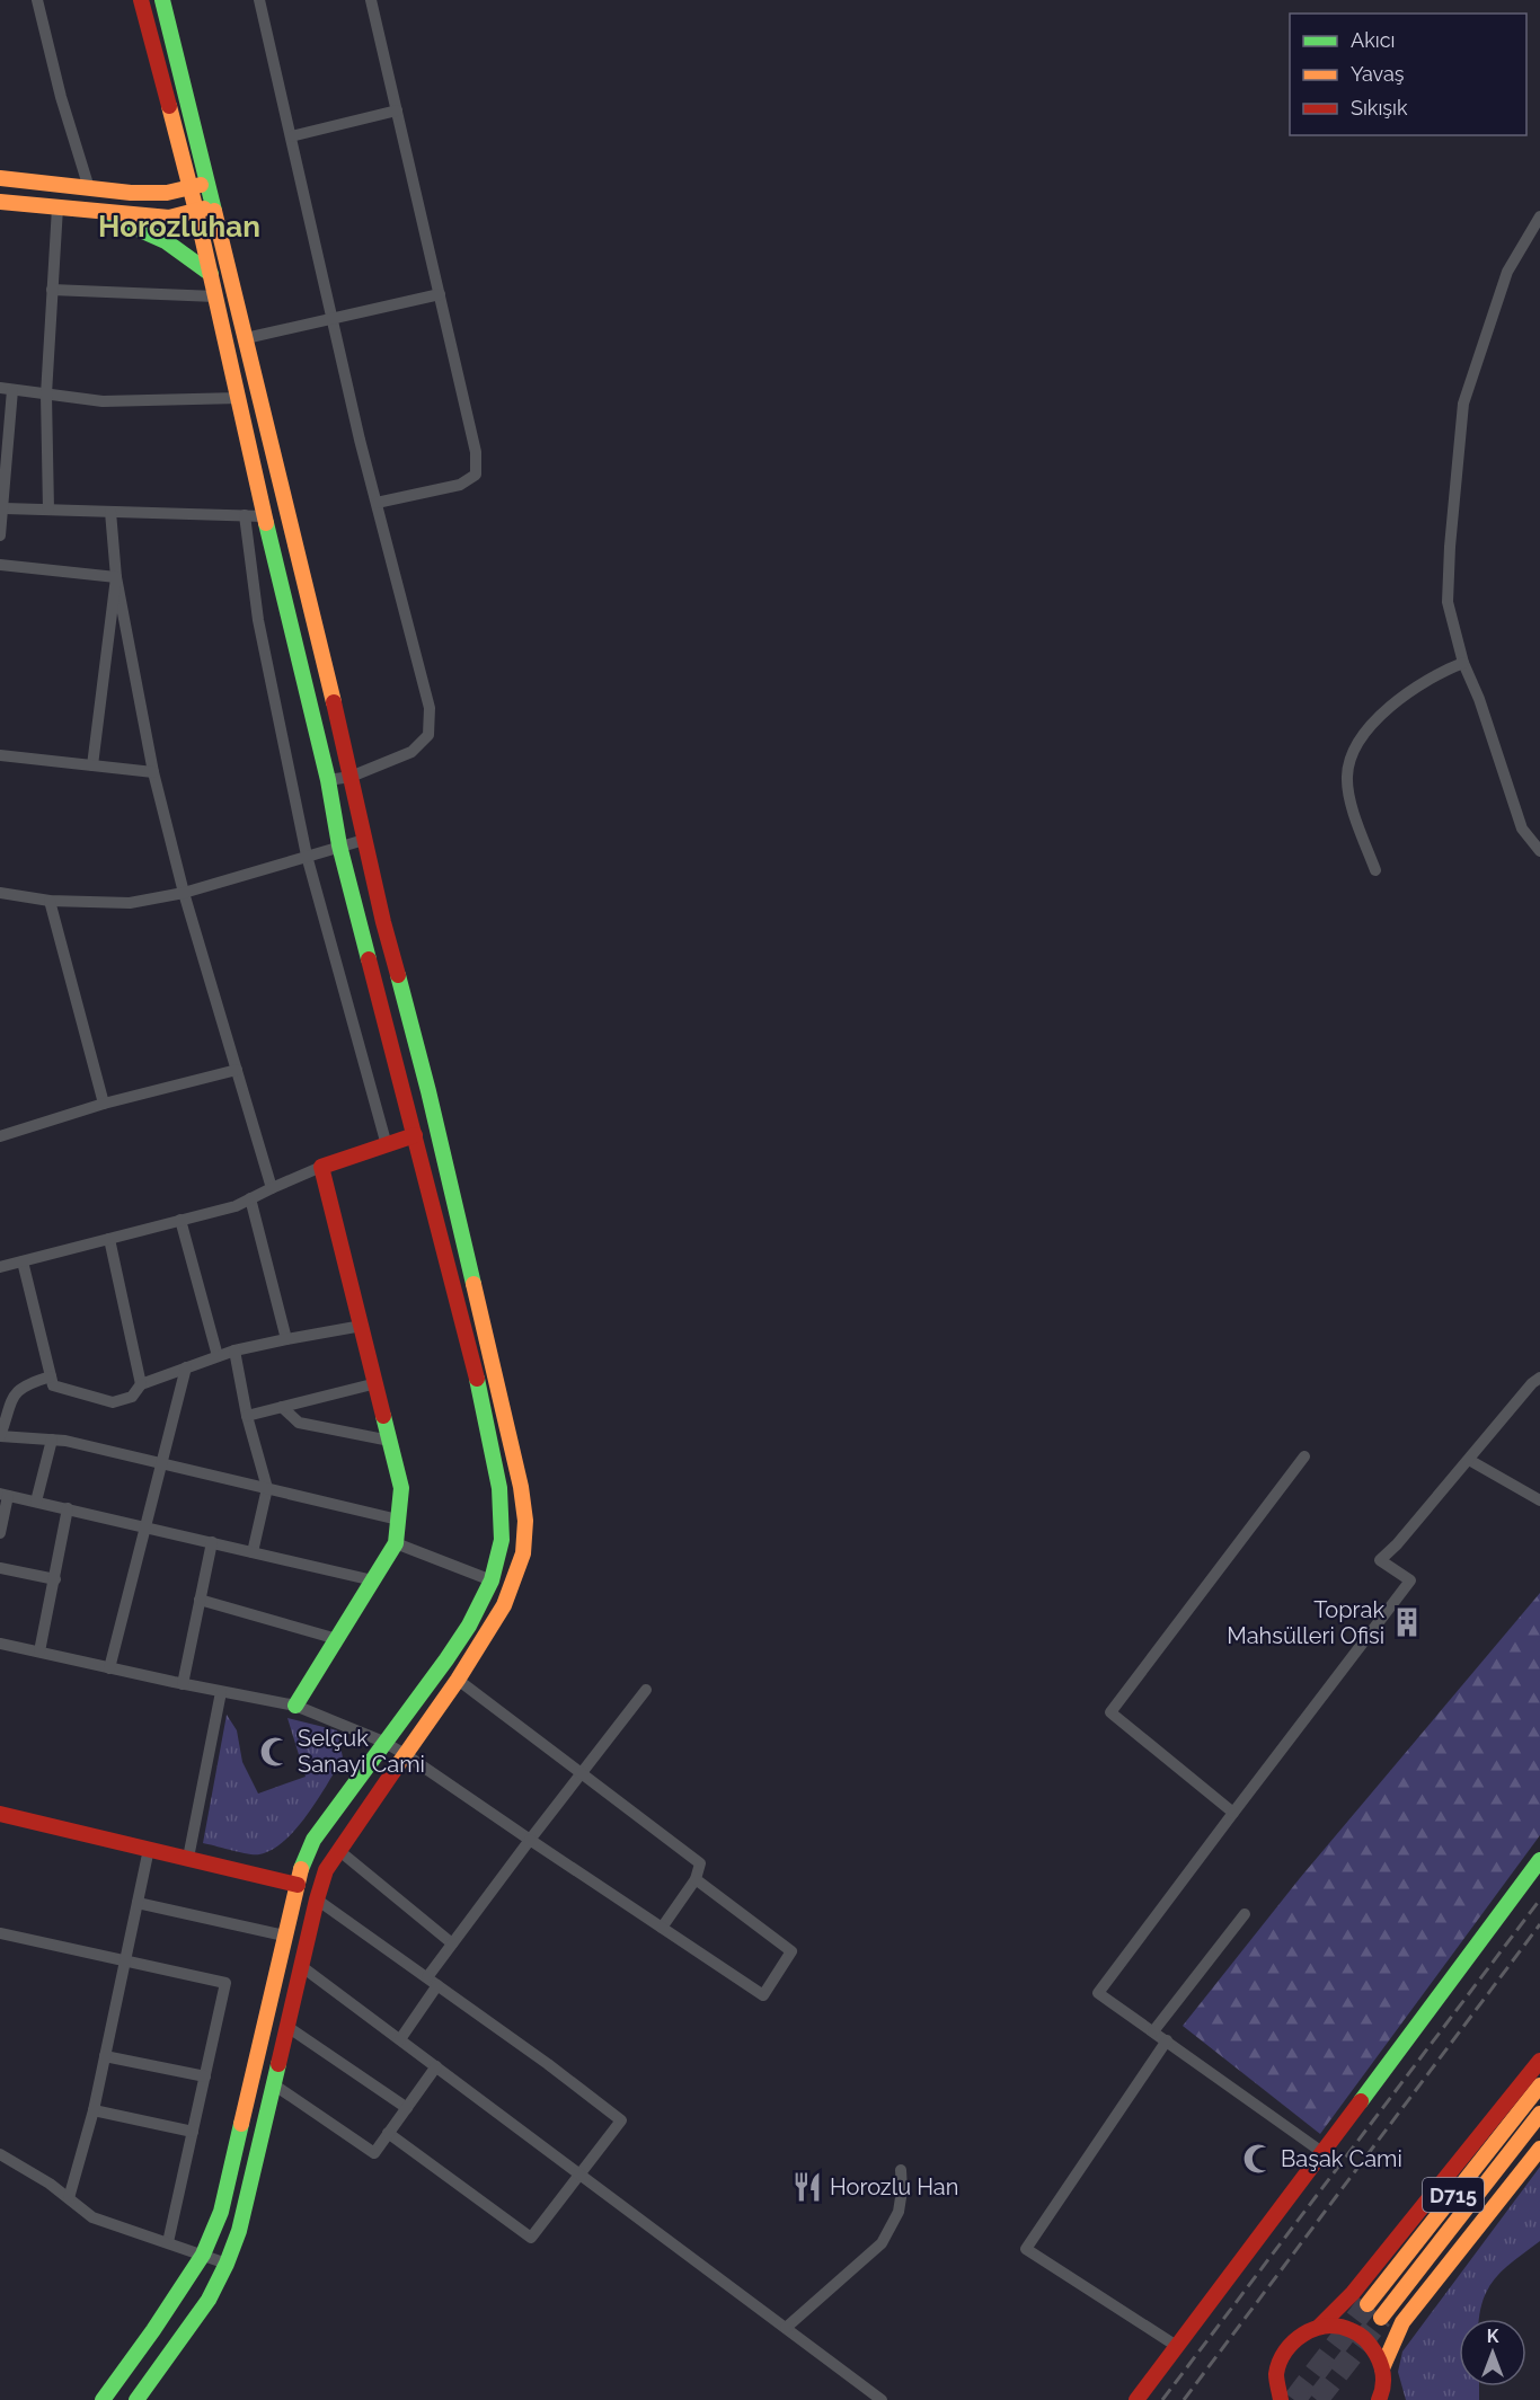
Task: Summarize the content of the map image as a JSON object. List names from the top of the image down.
{
  "streets": {
    "main road": ["D715"]
  },
  "districts": ["Horozluhan"],
  "places": {
    "building": ["Toprak Mahsülleri Ofisi"],
    "mosque": ["Selçuk Sanayi Cami", "Başak Cami"],
    "restaurant": ["Horozlu Han"]
  },
  "legend": ["Akıcı", "Yavaş", "Sıkışık"],
  "north": "top"
}
